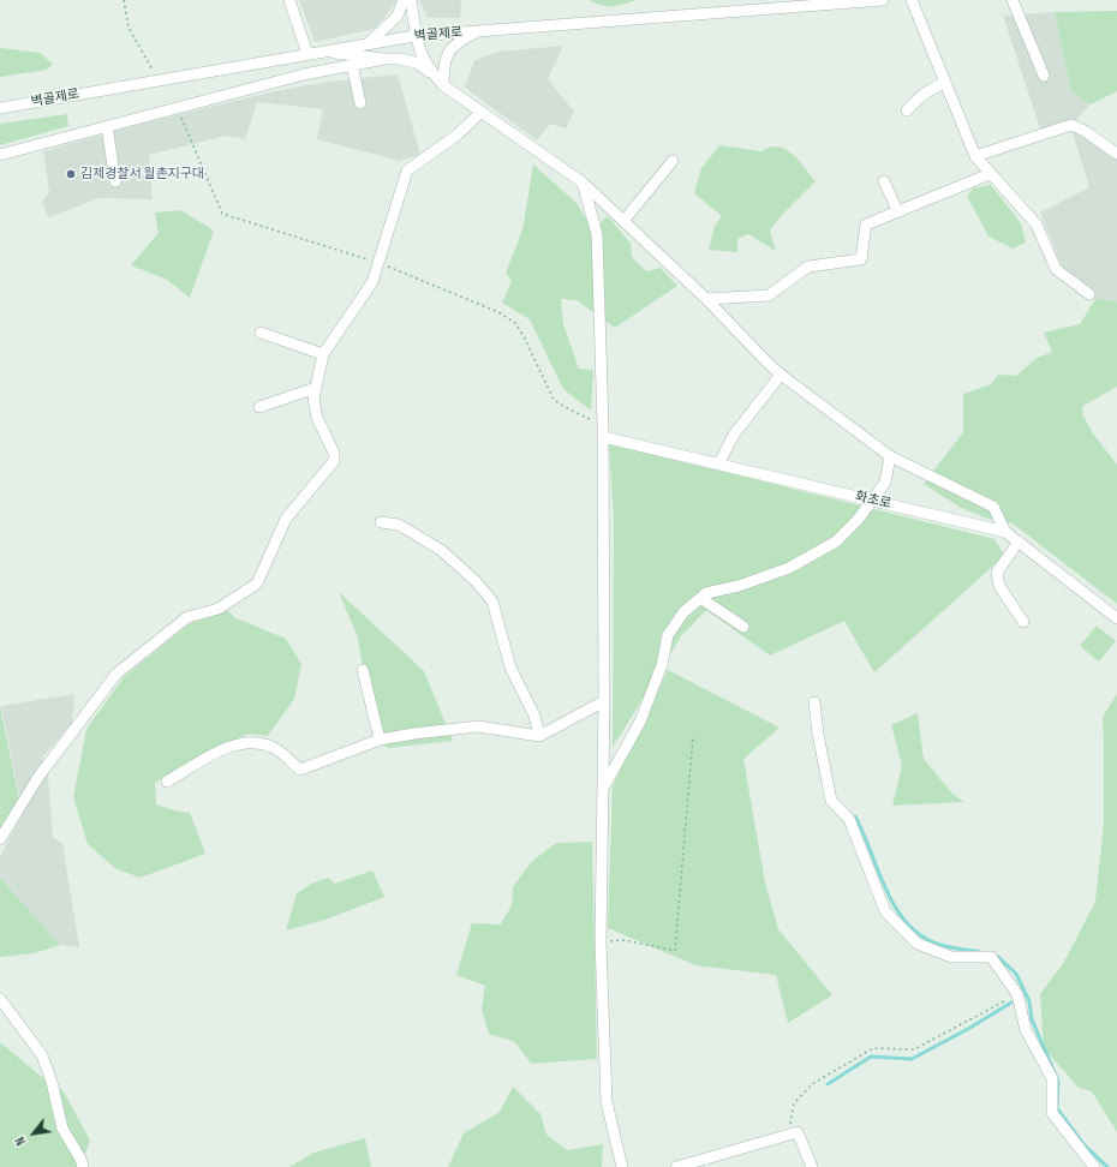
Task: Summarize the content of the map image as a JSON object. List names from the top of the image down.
{
  "streets": {
    "street": ["벽골제로", "화초로"]
  },
  "places": ["김제경찰서 월촌지구대"],
  "north": "bottom left"
}
